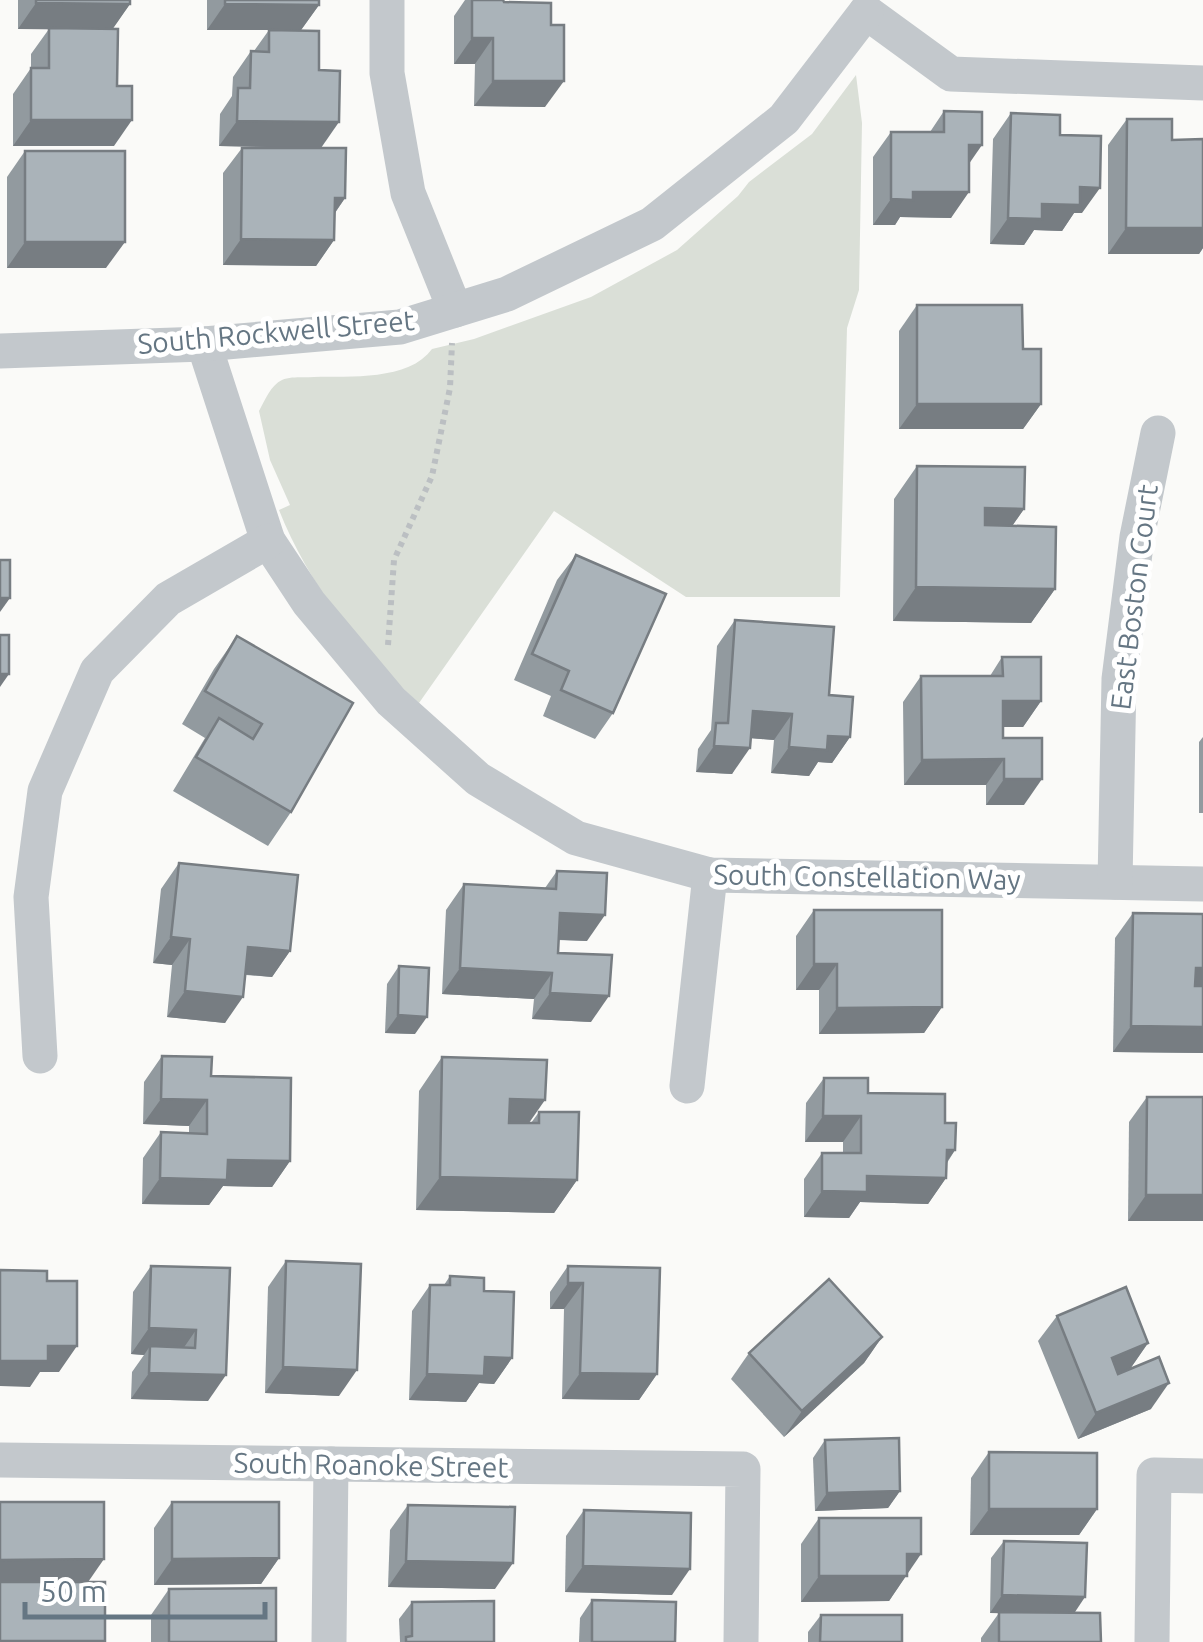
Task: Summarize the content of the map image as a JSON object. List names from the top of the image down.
{
  "streets": {
    "street": [
      "South Rockwell Street",
      "East Boston Court",
      "South Constellation Way",
      "South Roanoke Street"
    ]
  },
  "crossings": [
    ["South Rockwell Street", "South Constellation Way"],
    ["East Boston Court", "South Constellation Way"]
  ],
  "scale_bar": "50 m"
}
